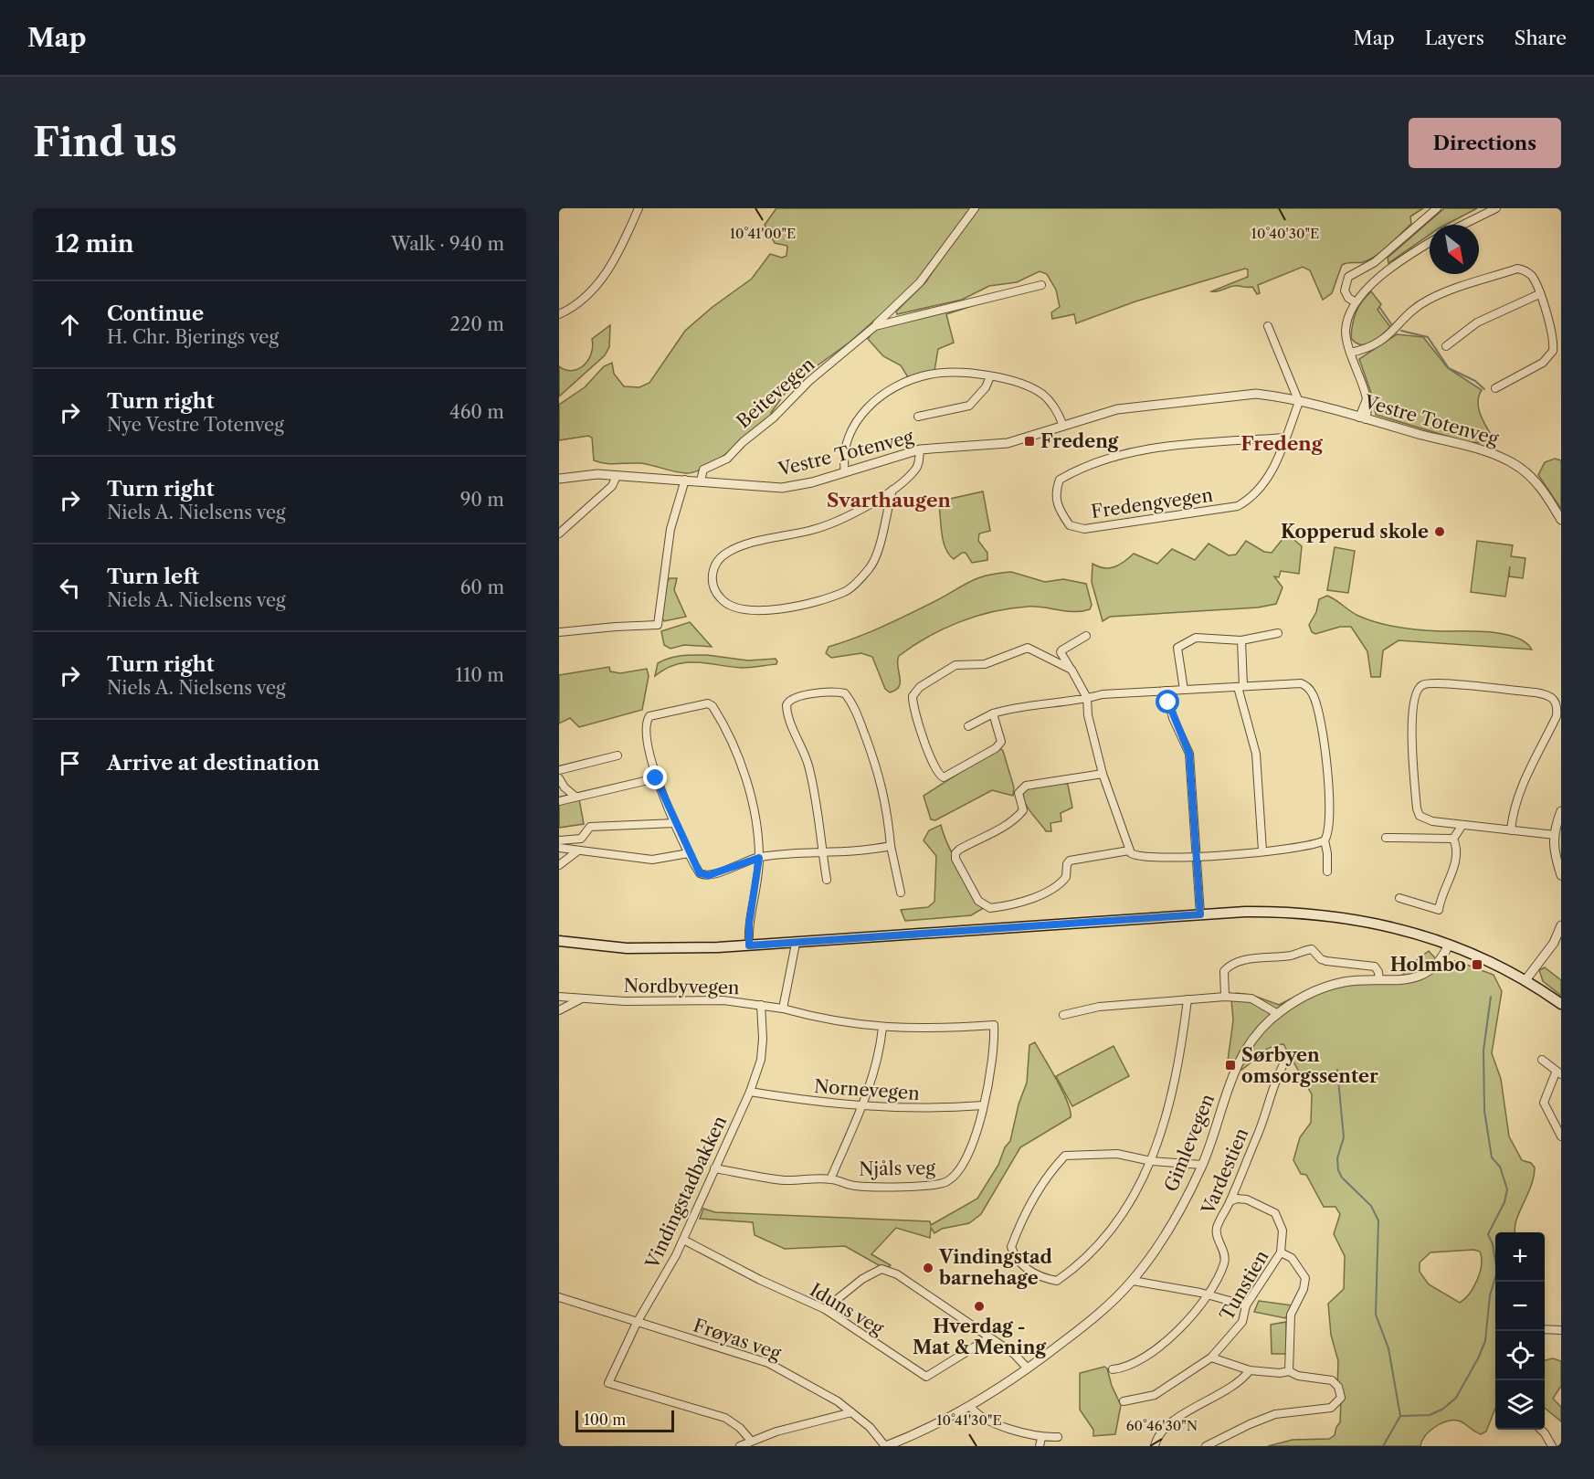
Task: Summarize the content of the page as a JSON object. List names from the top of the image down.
{
  "streets": {
    "street": [
      "Beitevegen",
      "Vestre Totenveg",
      "Fredengvegen",
      "Nordbyvegen",
      "Nornevegen",
      "Gimlevegen",
      "Njåls veg",
      "Vardestien",
      "Vindingstadbakken",
      "Tunstien",
      "Iduns veg",
      "Frøyas veg"
    ]
  },
  "crossings": [
    ["Beitevegen", "Vestre Totenveg"],
    ["Vestre Totenveg", "Fredengvegen"],
    ["Nordbyvegen", "Njåls veg"],
    ["Nordbyvegen", "Vindingstadbakken"],
    ["Nornevegen", "Njåls veg"],
    ["Nornevegen", "Vindingstadbakken"],
    ["Gimlevegen", "Frøyas veg"],
    ["Njåls veg", "Vindingstadbakken"],
    ["Vardestien", "Tunstien"],
    ["Vindingstadbakken", "Iduns veg"],
    ["Vindingstadbakken", "Frøyas veg"]
  ],
  "districts": ["Fredeng", "Svarthaugen"],
  "places": {
    "transit": ["Fredeng", "Holmbo", "Sørbyen omsorgssenter"],
    "other": ["Kopperud skole", "Vindingstad barnehage", "Hverdag - Mat & Mening"]
  },
  "scale_bar": "100 m",
  "north": "bottom right",
  "page": {
    "header": "Map",
    "nav": ["Map", "Layers", "Share"],
    "buttons": "Directions",
    "title": "Find us",
    "heading": ["12 min", "Walk · 940 m"],
    "list": [
      ["Continue", "H. Chr. Bjerings veg", "220 m"],
      ["Turn right", "Nye Vestre Totenveg", "460 m"],
      ["Turn right", "Niels A. Nielsens veg", "90 m"],
      ["Turn left", "Niels A. Nielsens veg", "60 m"],
      ["Turn right", "Niels A. Nielsens veg", "110 m"],
      "Arrive at destination"
    ],
    "map_buttons": ["+", "−"],
    "scale": "100 m"
  },
  "coordinates": [
    "10°40'30\"E",
    "10°41'00\"E",
    "10°41'30\"E",
    "60°46'30\"N"
  ]
}
